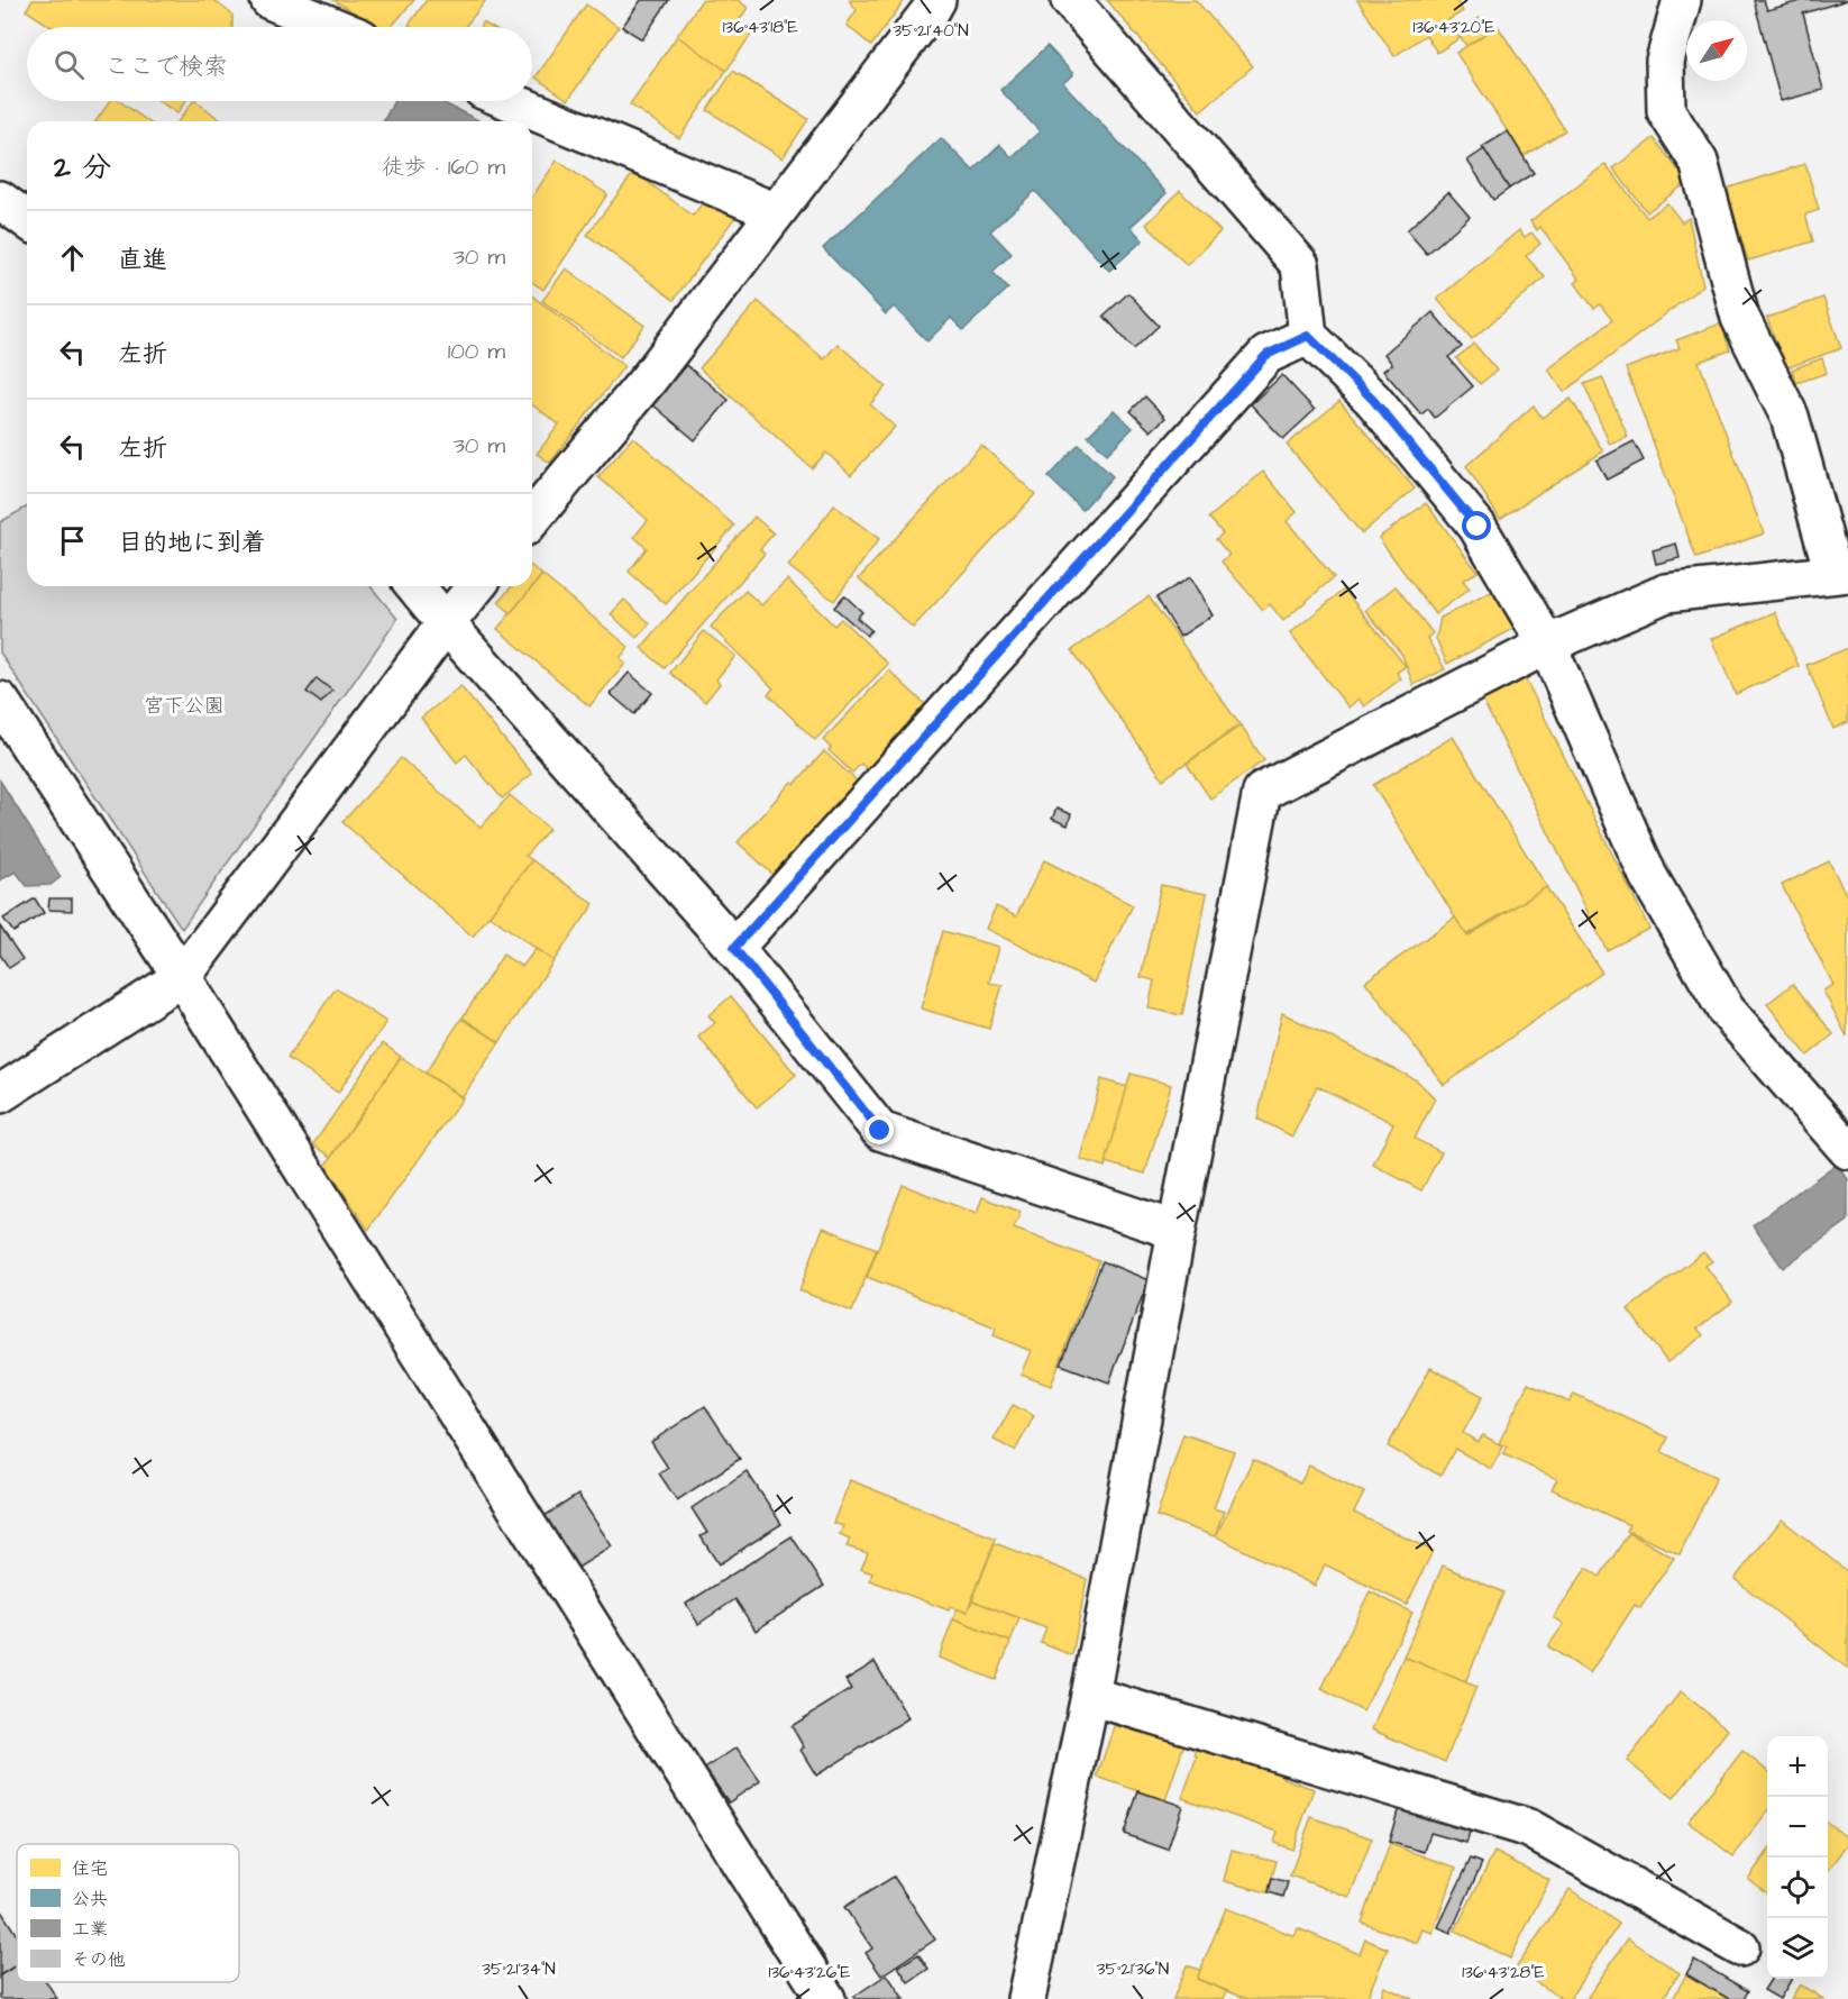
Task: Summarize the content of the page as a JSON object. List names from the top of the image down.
{
  "parks": ["宮下公園"],
  "legend": [
    "住宅",
    "公共",
    "工業",
    "その他"
  ],
  "north": "top right",
  "page": {
    "search": "ここで検索",
    "heading": ["2 分", "徒歩 · 160 m"],
    "list": [
      ["直進", "30 m"],
      ["左折", "100 m"],
      ["左折", "30 m"],
      "目的地に到着"
    ],
    "map_buttons": ["+", "−"]
  },
  "coordinates": [
    "136°43'20\"E",
    "136°43'18\"E",
    "35°21'40\"N",
    "35°21'34\"N",
    "35°21'36\"N",
    "136°43'26\"E",
    "136°43'28\"E"
  ]
}
